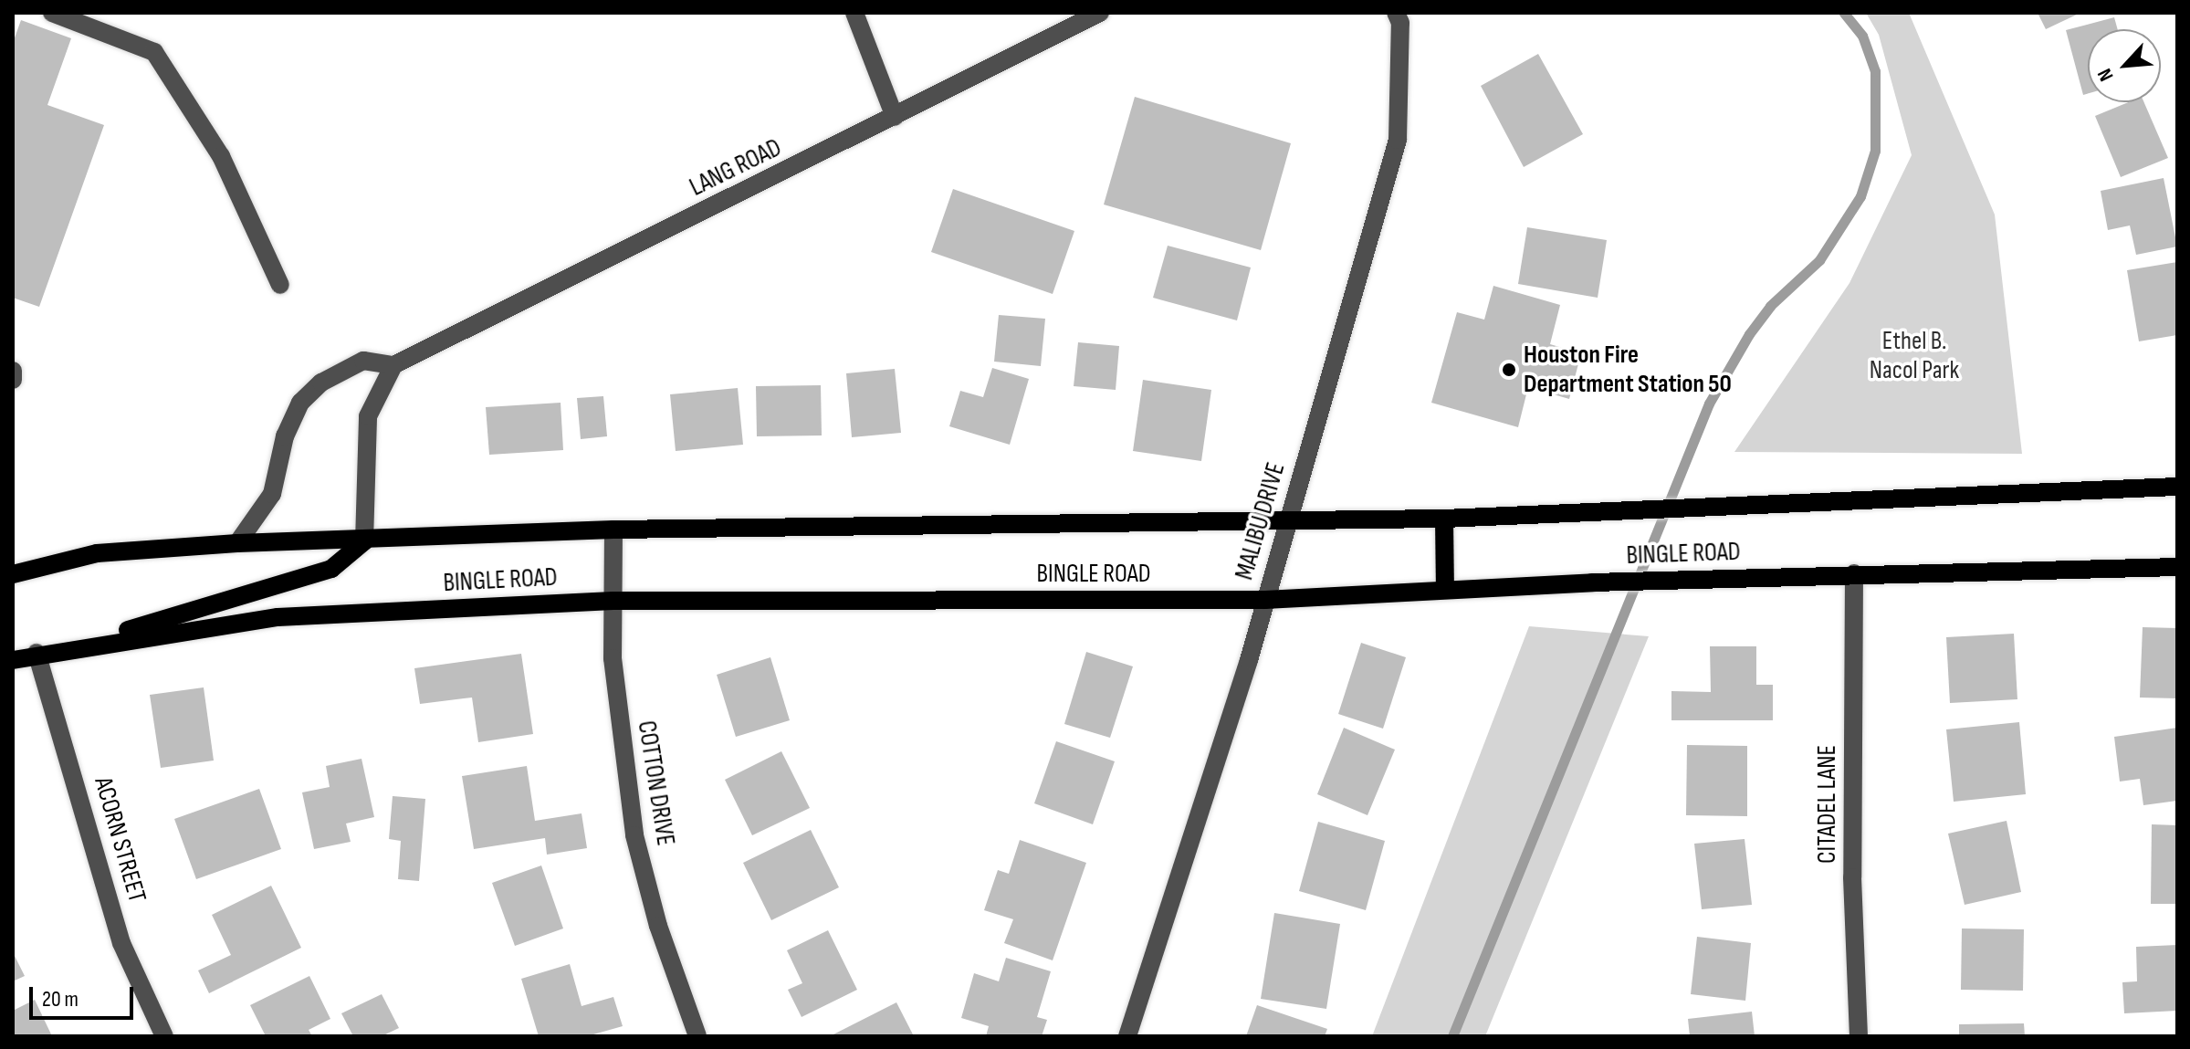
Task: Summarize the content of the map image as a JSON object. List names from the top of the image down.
{
  "streets": {
    "main road": ["BINGLE ROAD"],
    "street": [
      "LANG ROAD",
      "MALIBU DRIVE",
      "COTTON DRIVE",
      "CITADEL LANE",
      "ACORN STREET"
    ]
  },
  "crossings": [
    ["LANG ROAD", "BINGLE ROAD"],
    ["MALIBU DRIVE", "BINGLE ROAD"],
    ["BINGLE ROAD", "COTTON DRIVE"],
    ["BINGLE ROAD", "CITADEL LANE"],
    ["BINGLE ROAD", "ACORN STREET"]
  ],
  "parks": ["Ethel B. Nacol Park"],
  "places": ["Houston Fire Department Station 50"],
  "scale_bar": "20 m",
  "north": "bottom left"
}
